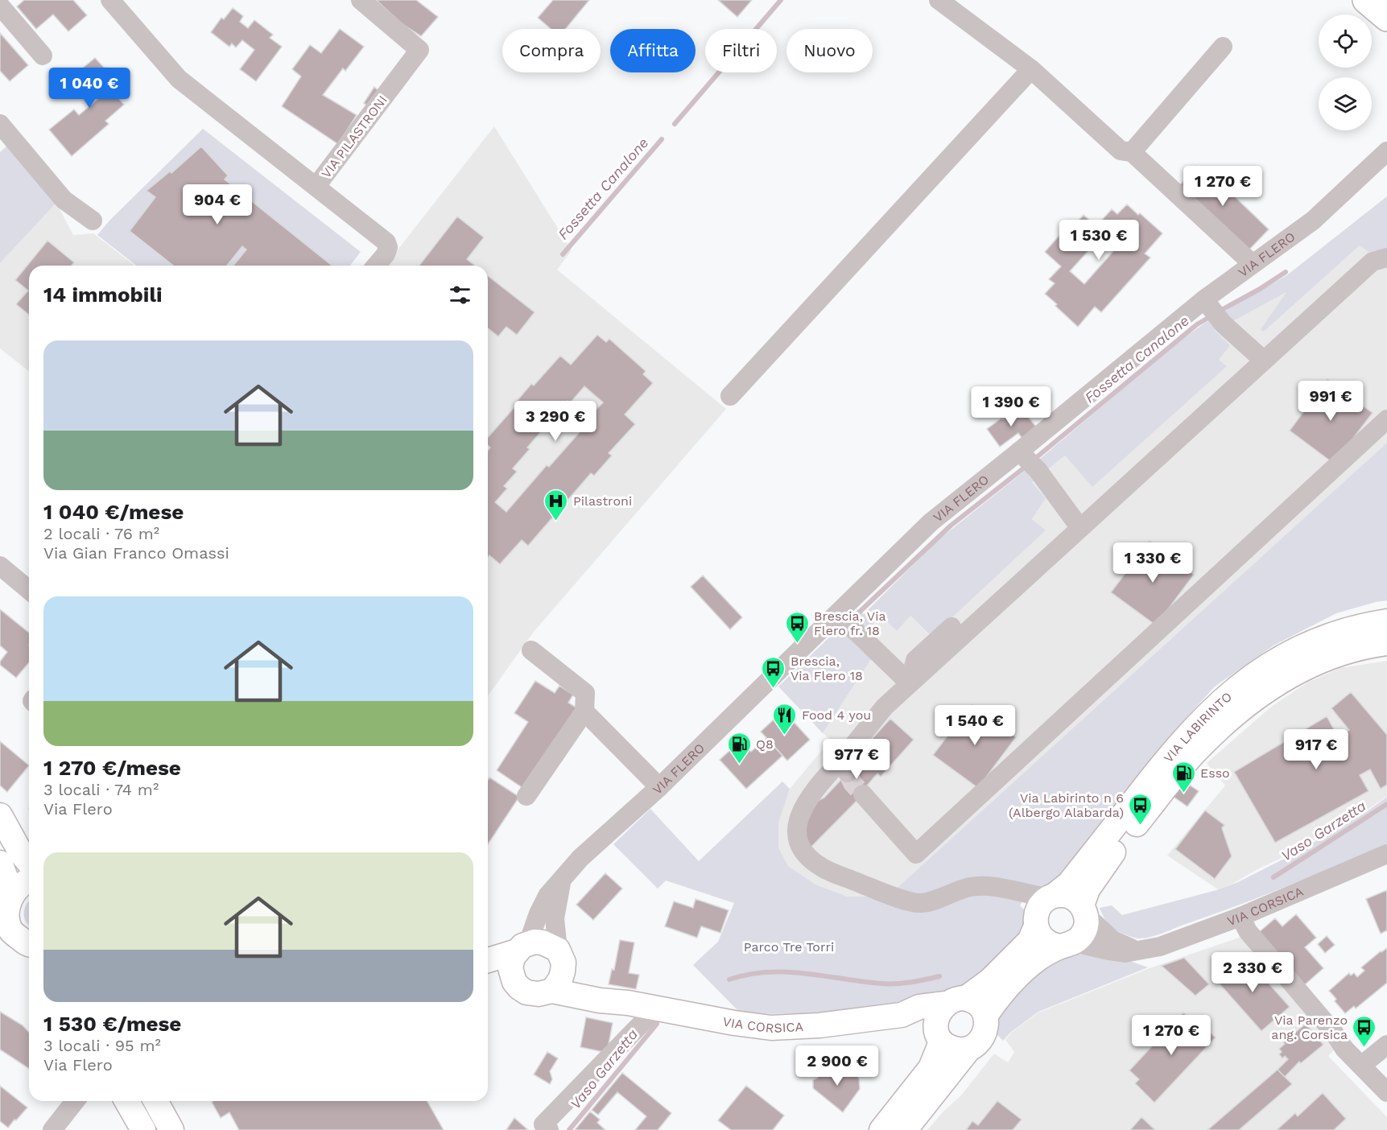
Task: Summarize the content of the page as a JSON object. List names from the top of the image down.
{
  "streets": {
    "main road": ["VIA LABIRINTO", "VIA CORSICA"],
    "street": ["VIA PILASTRONI", "VIA FLERO"]
  },
  "crossings": [
    ["VIA FLERO", "VIA CORSICA"],
    ["VIA LABIRINTO", "VIA CORSICA"]
  ],
  "water": ["Fossetta Canalone", "Vaso Garzetta"],
  "parks": ["Parco Tre Torri"],
  "places": {
    "hospital": ["Pilastroni"],
    "bus stop": [
      "Brescia, Via Flero fr. 18",
      "Brescia, Via Flero 18",
      "Via Labirinto n 6 (Albergo Alabarda)",
      "Via Parenzo ang. Corsica"
    ],
    "restaurant": ["Food 4 you"],
    "fuel station": ["Q8", "Esso"]
  },
  "page": {
    "chip": [
      "Compra",
      "Affitta",
      "Filtri",
      "Nuovo"
    ],
    "price": [
      "1 040 €",
      "1 270 €",
      "904 €",
      "1 530 €",
      "991 €",
      "1 390 €",
      "3 290 €",
      "1 330 €",
      "1 540 €",
      "917 €",
      "977 €",
      "2 330 €",
      "1 270 €",
      "2 900 €"
    ],
    "heading": "14 immobili",
    "list": [
      {
        "name": "1 040 €/mese",
        "note": "2 locali · 76 m² · Via Gian Franco Omassi"
      },
      {
        "name": "1 270 €/mese",
        "note": "3 locali · 74 m² · Via Flero"
      },
      {
        "name": "1 530 €/mese",
        "note": "3 locali · 95 m² · Via Flero"
      }
    ]
  }
}
